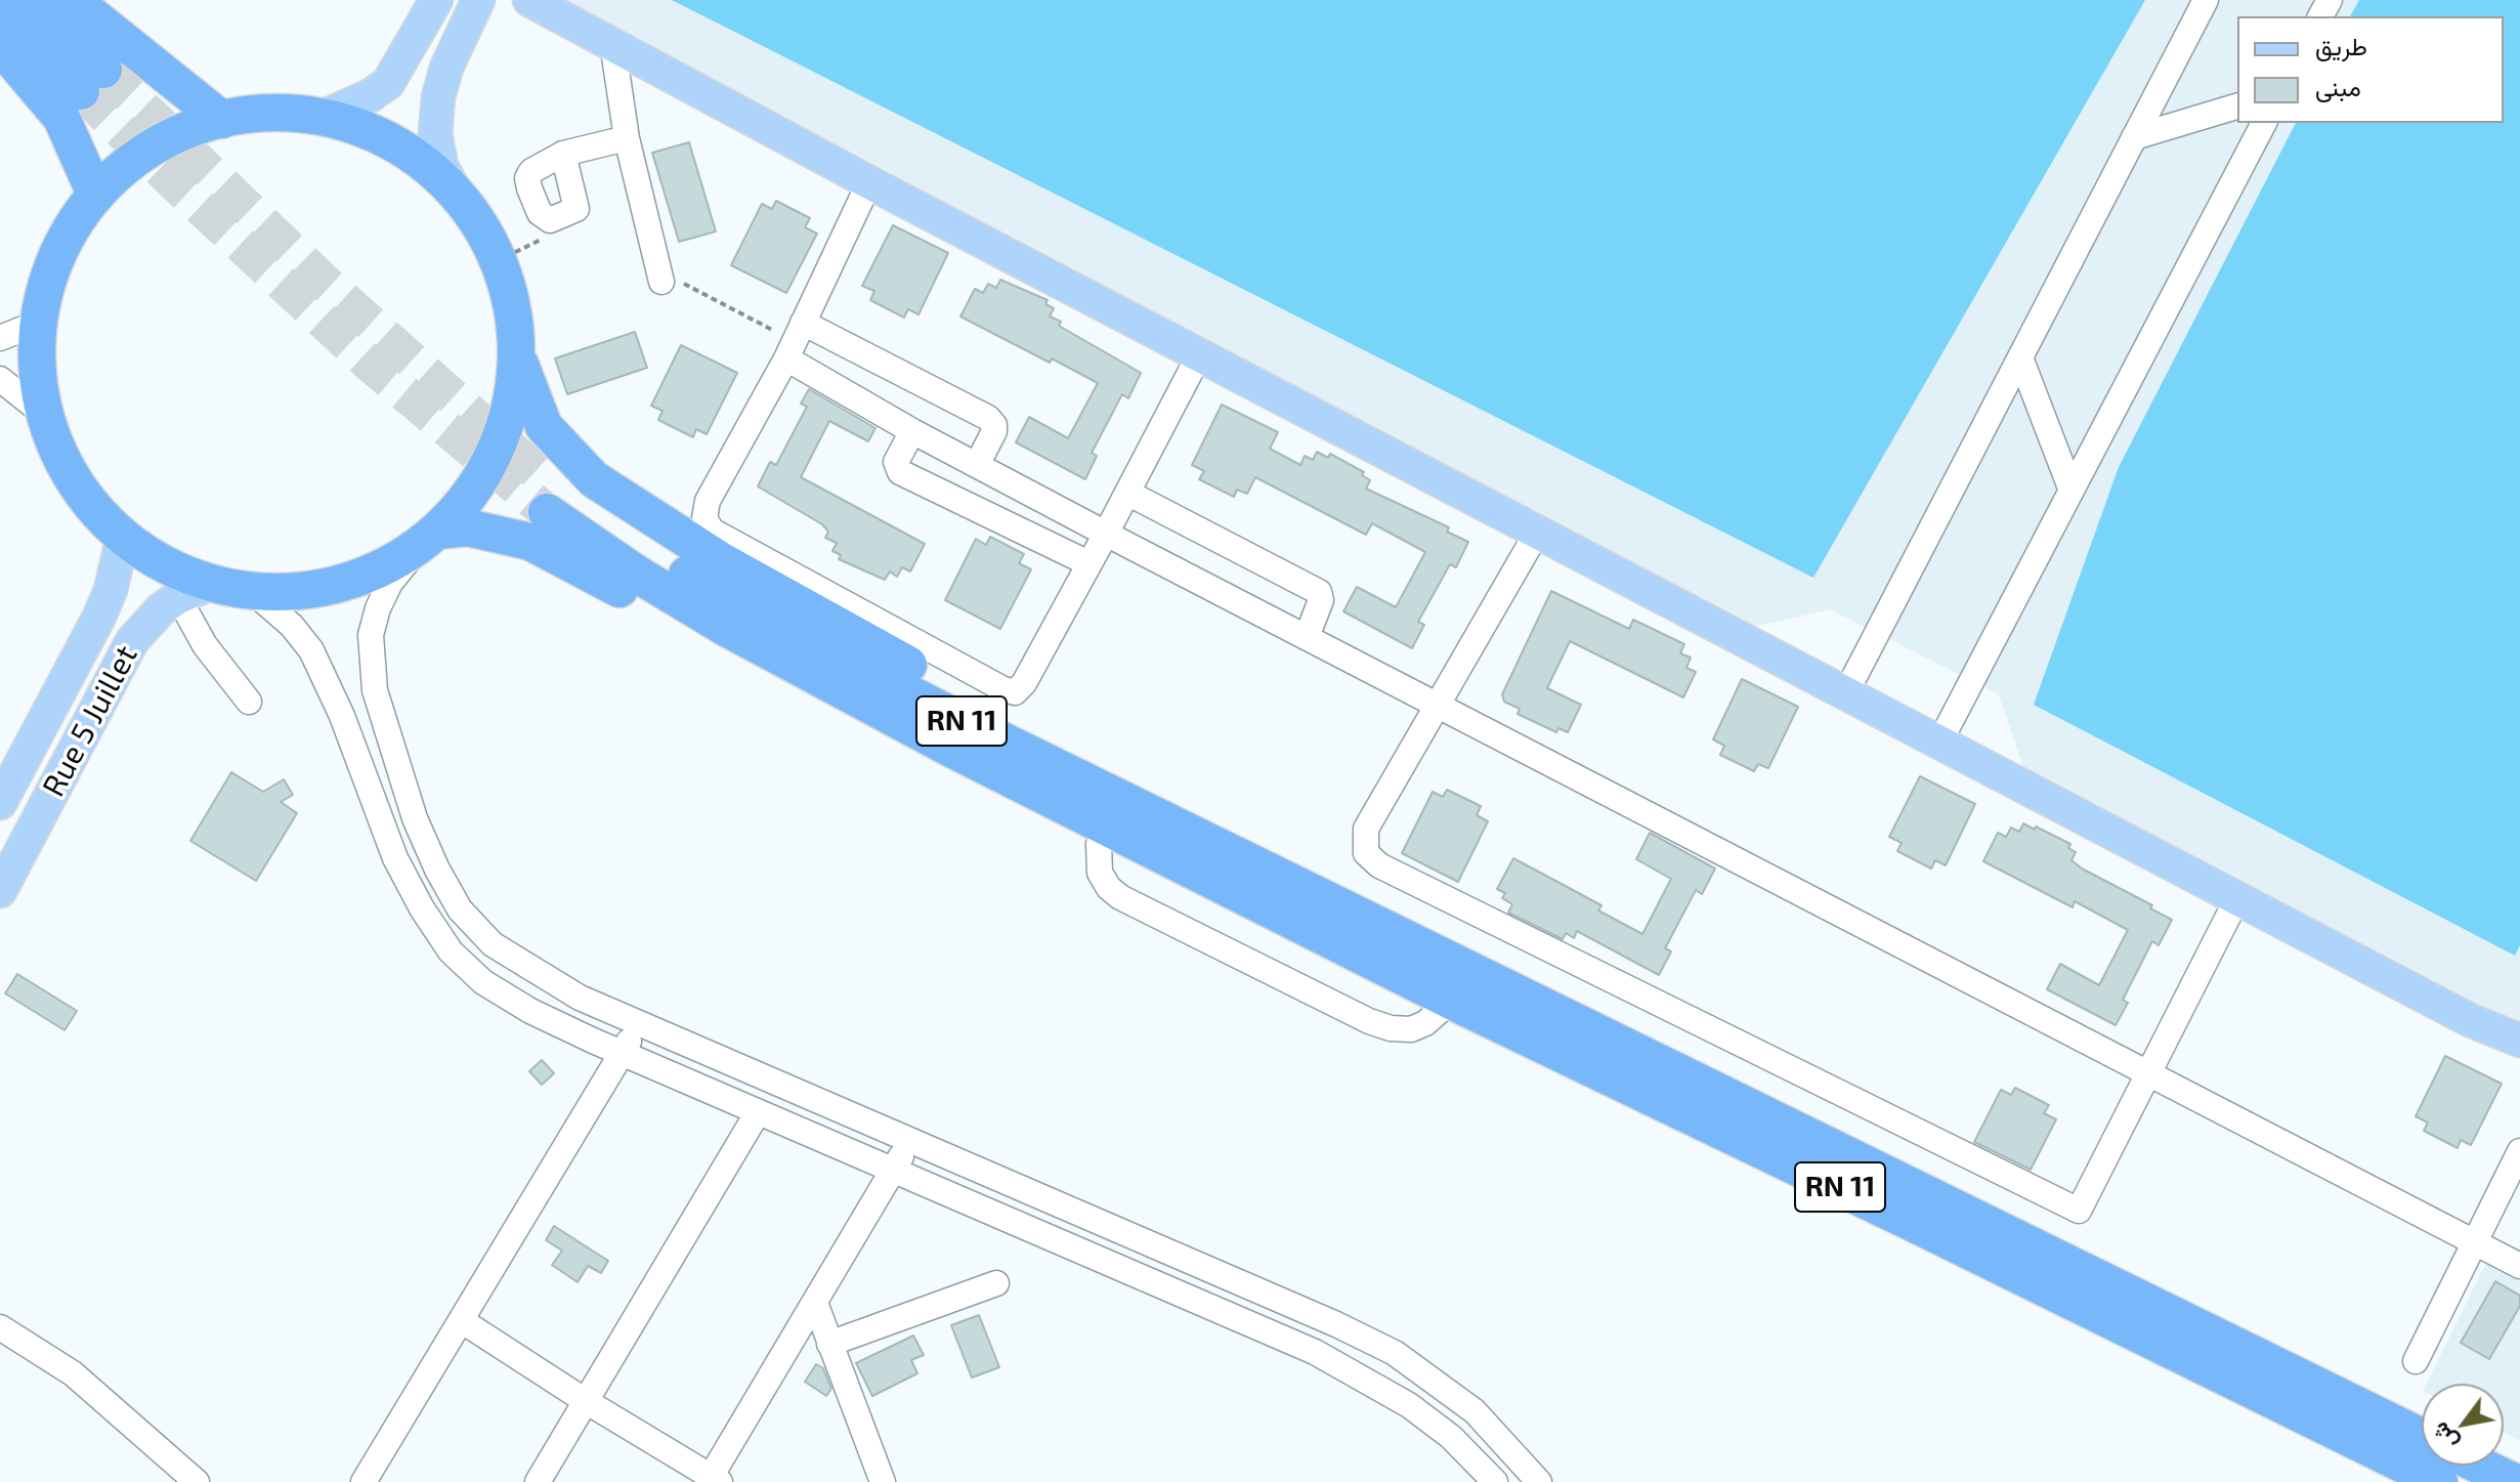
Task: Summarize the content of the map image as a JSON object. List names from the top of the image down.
{
  "streets": {
    "highway": ["RN 11"],
    "main road": ["Rue 5 Juillet"]
  },
  "legend": ["طريق", "مبنى"],
  "north": "bottom left"
}
